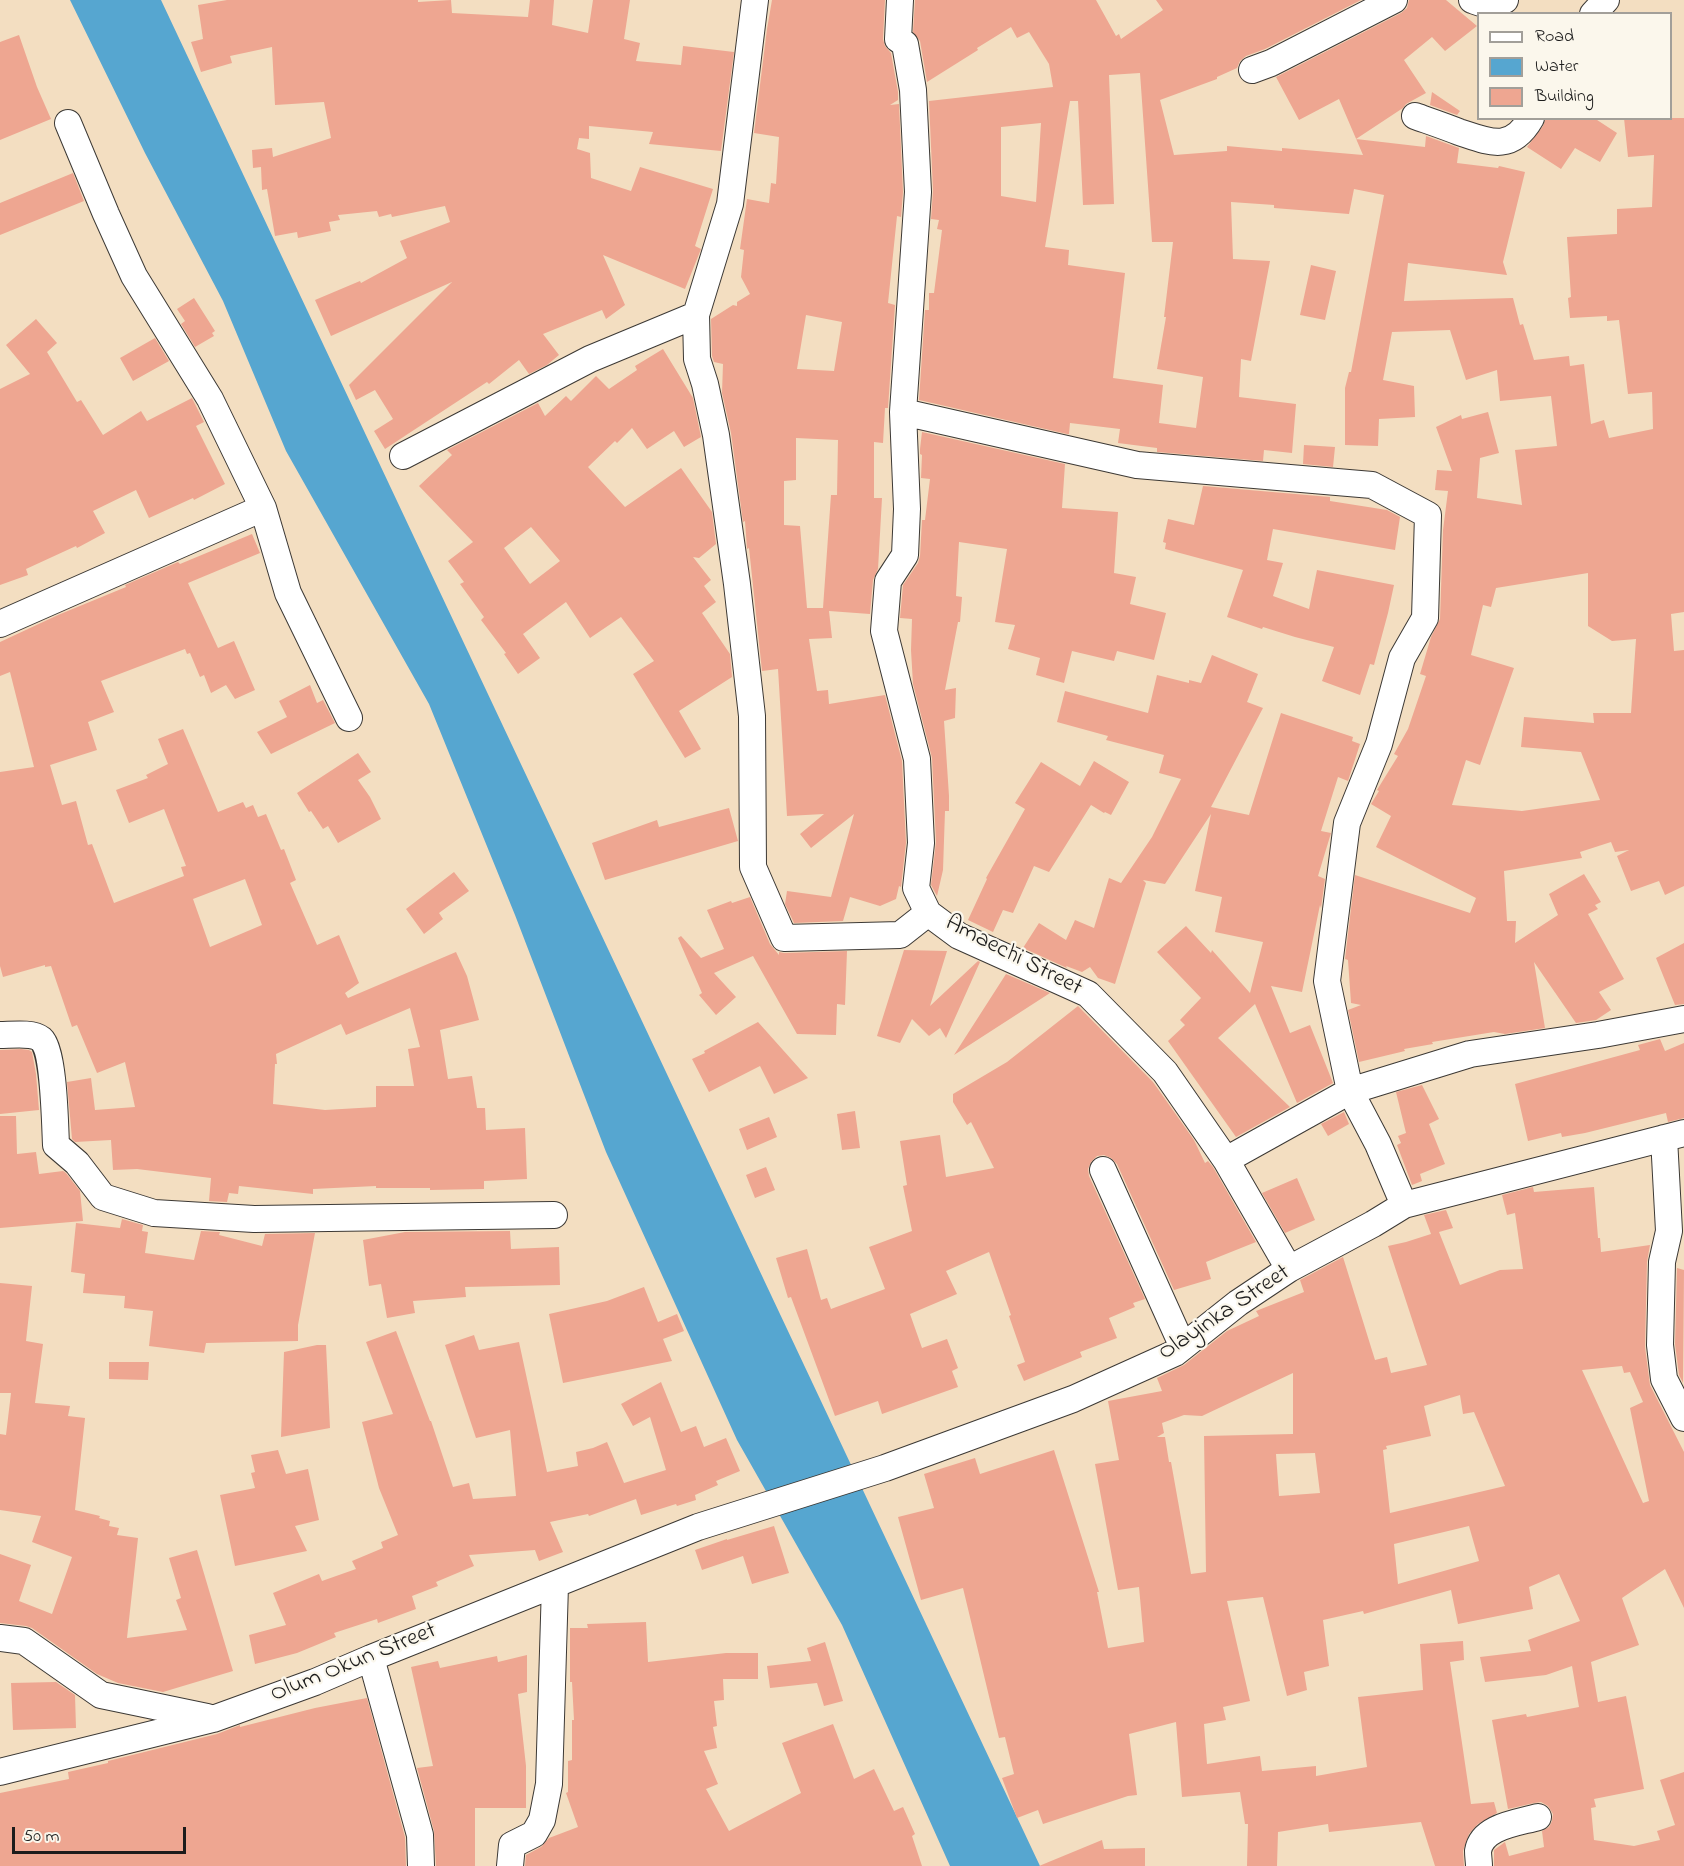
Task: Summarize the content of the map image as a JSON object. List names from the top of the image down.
{
  "streets": {
    "street": ["Amaechi Street", "Olayinka Street", "Olum Okun Street"]
  },
  "crossings": [
    ["Amaechi Street", "Olayinka Street"],
    ["Olayinka Street", "Olum Okun Street"]
  ],
  "legend": ["Road", "Water", "Building"],
  "scale_bar": "50 m"
}
